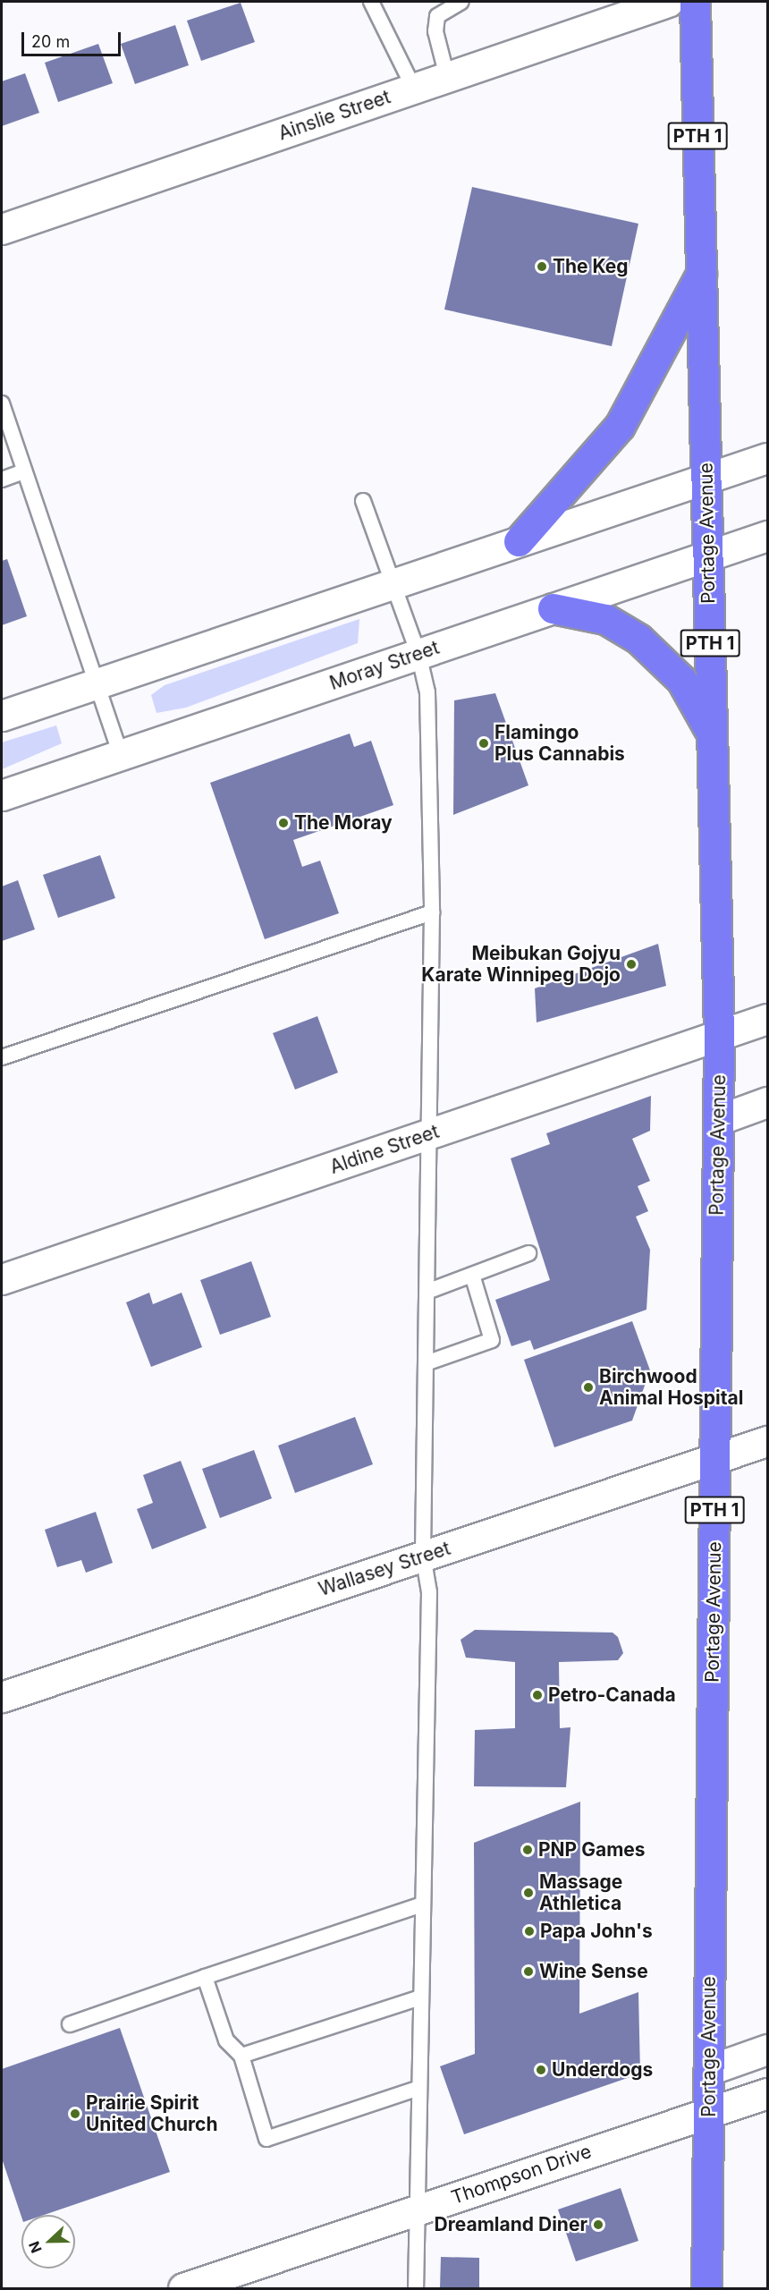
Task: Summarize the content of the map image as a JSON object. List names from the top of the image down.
{
  "streets": {
    "highway": ["PTH 1", "Portage Avenue"],
    "street": [
      "Ainslie Street",
      "Moray Street",
      "Aldine Street",
      "Wallasey Street",
      "Thompson Drive"
    ]
  },
  "crossings": [
    ["Portage Avenue", "Moray Street"],
    ["Portage Avenue", "Aldine Street"],
    ["Portage Avenue", "Wallasey Street"],
    ["Portage Avenue", "Thompson Drive"]
  ],
  "places": [
    "The Keg",
    "Flamingo Plus Cannabis",
    "The Moray",
    "Meibukan Gojyu Karate Winnipeg Dojo",
    "Birchwood Animal Hospital",
    "Petro-Canada",
    "PNP Games",
    "Massage Athletica",
    "Papa John's",
    "Wine Sense",
    "Underdogs",
    "Prairie Spirit United Church",
    "Dreamland Diner"
  ],
  "scale_bar": "20 m",
  "north": "left"
}
